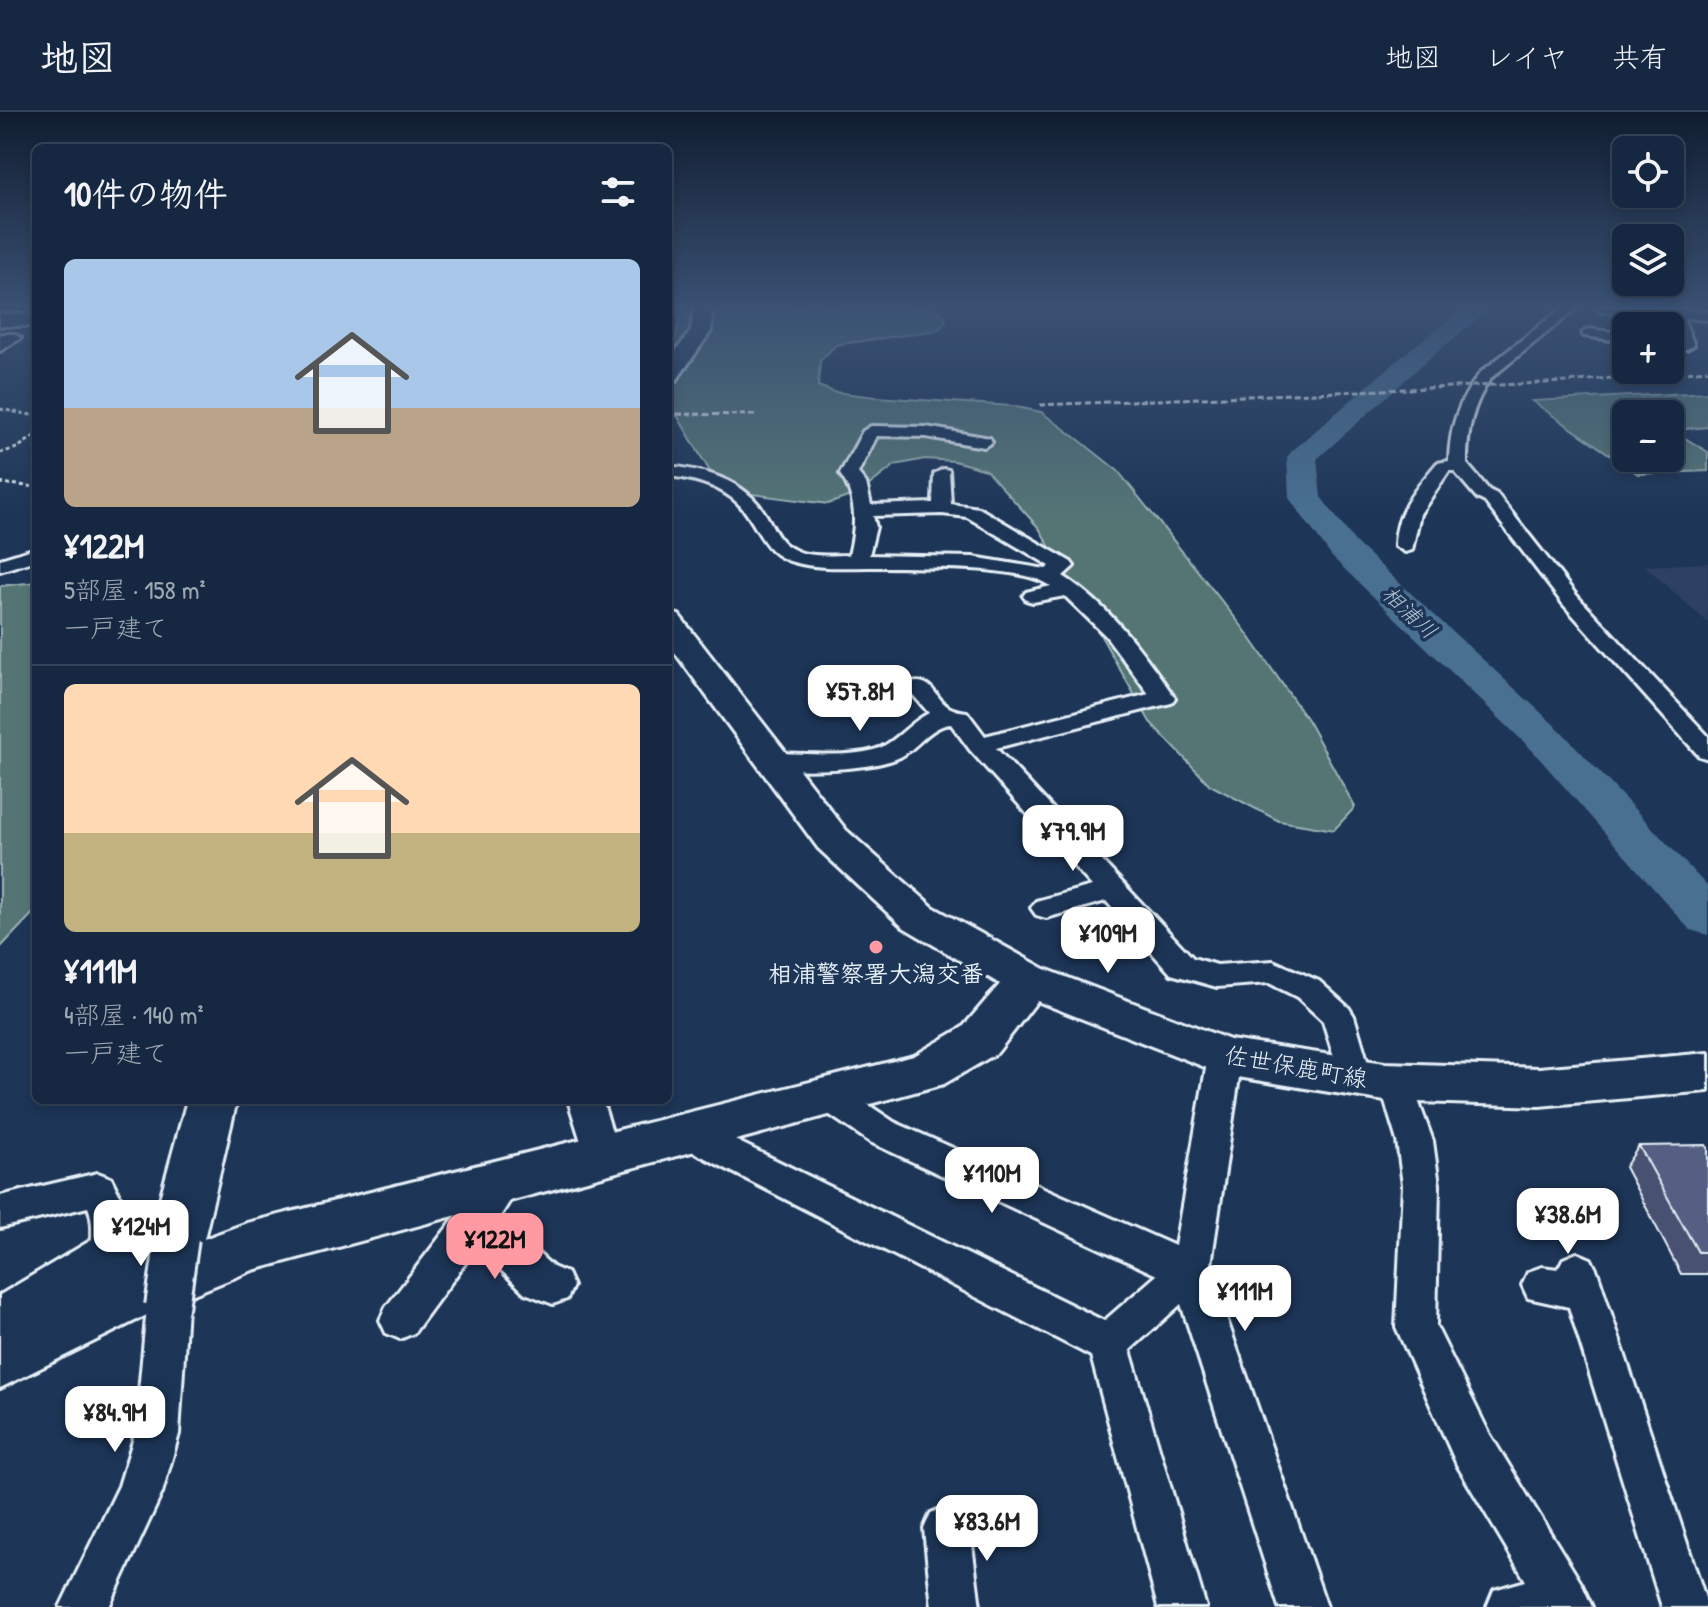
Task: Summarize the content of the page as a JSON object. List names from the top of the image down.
{
  "streets": {
    "main road": ["佐世保鹿町線"]
  },
  "water": ["相浦川"],
  "places": ["相浦警察署大潟交番"],
  "page": {
    "header": "地図",
    "nav": ["地図", "レイヤ", "共有"],
    "map_buttons": ["+", "−"],
    "heading": "10件の物件",
    "list": [
      {
        "name": "¥122M",
        "note": "5部屋 · 158 m² · 一戸建て"
      },
      {
        "name": "¥111M",
        "note": "4部屋 · 140 m² · 一戸建て"
      }
    ],
    "price": [
      "¥57.8M",
      "¥79.9M",
      "¥109M",
      "¥110M",
      "¥38.6M",
      "¥124M",
      "¥122M",
      "¥111M",
      "¥84.9M",
      "¥83.6M"
    ]
  }
}
